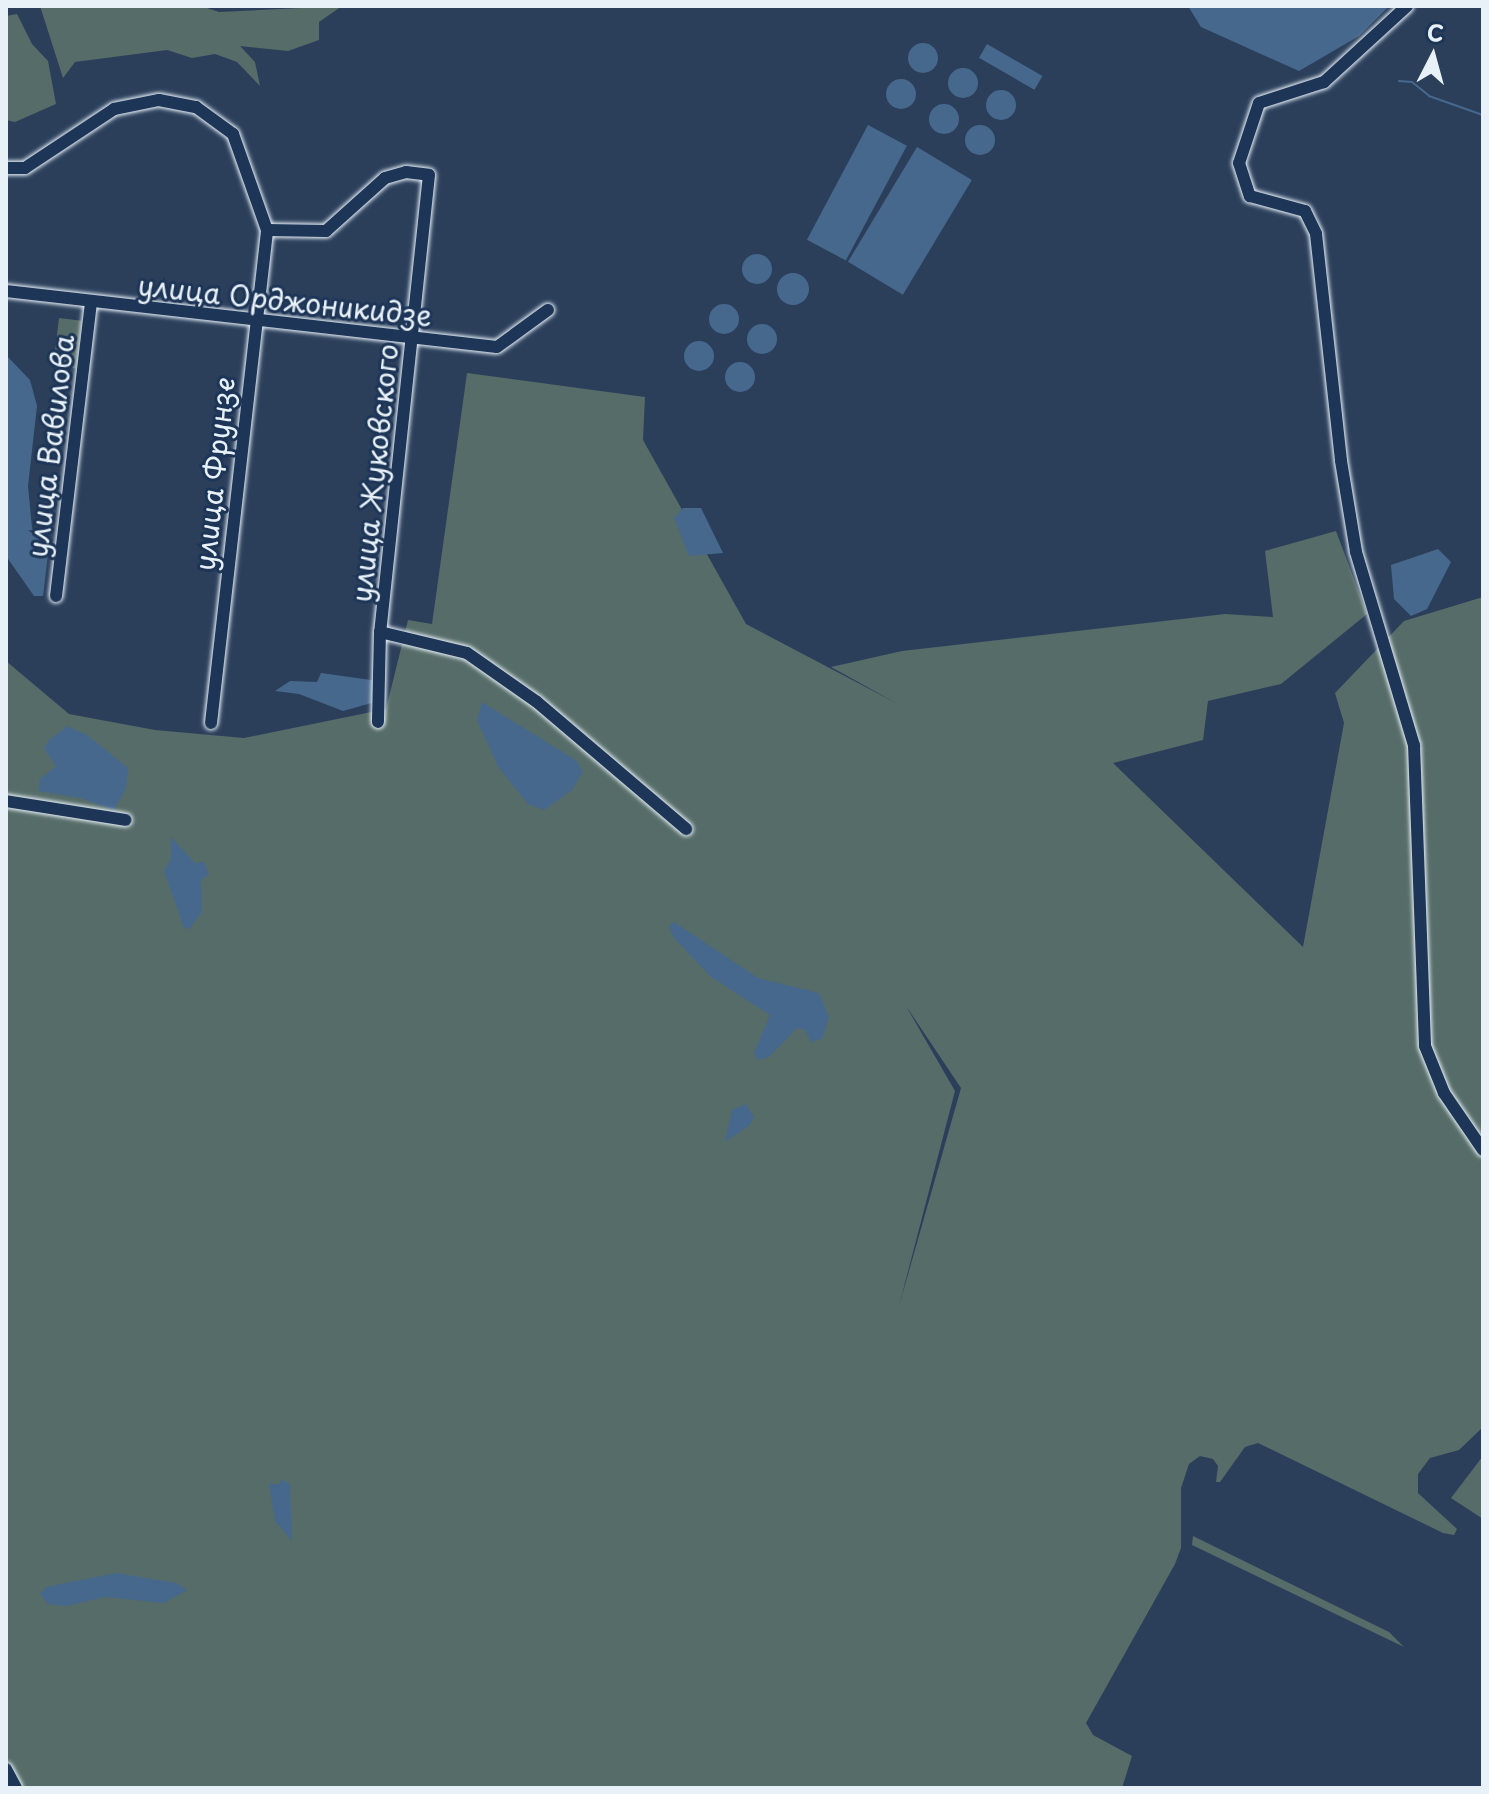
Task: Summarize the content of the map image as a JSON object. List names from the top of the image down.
{
  "streets": {
    "street": [
      "улица Орджоникидзе",
      "улица Вавилова",
      "улица Жуковского",
      "улица Фрунзе"
    ]
  },
  "crossings": [
    ["улица Орджоникидзе", "улица Вавилова"],
    ["улица Орджоникидзе", "улица Жуковского"],
    ["улица Орджоникидзе", "улица Фрунзе"],
    ["улица Жуковского", "улица Фрунзе"]
  ],
  "north": "top"
}
